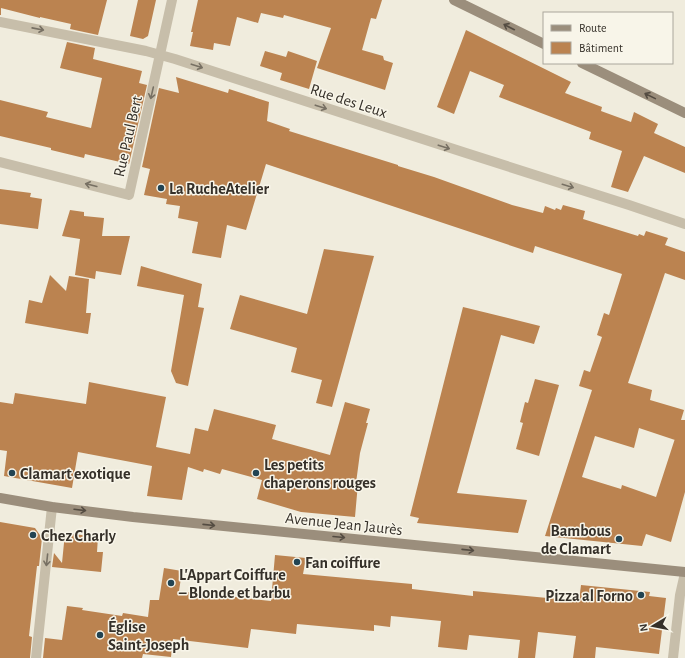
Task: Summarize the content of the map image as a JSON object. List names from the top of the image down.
{
  "streets": {
    "street": ["Rue des Leux", "Rue Paul Bert", "Avenue Jean Jaurès"]
  },
  "crossings": [
    ["Rue des Leux", "Rue Paul Bert"]
  ],
  "one_way": ["Rue des Leux", "Avenue Jean Jaurès"],
  "places": [
    "La RucheAtelier",
    "Clamart exotique",
    "Les petits chaperons rouges",
    "Chez Charly",
    "Bambous de Clamart",
    "Fan coiffure",
    "L'Appart Coiffure – Blonde et barbu",
    "Pizza al Forno",
    "Église Saint-Joseph"
  ],
  "legend": ["Route", "Bâtiment"],
  "north": "left"
}
